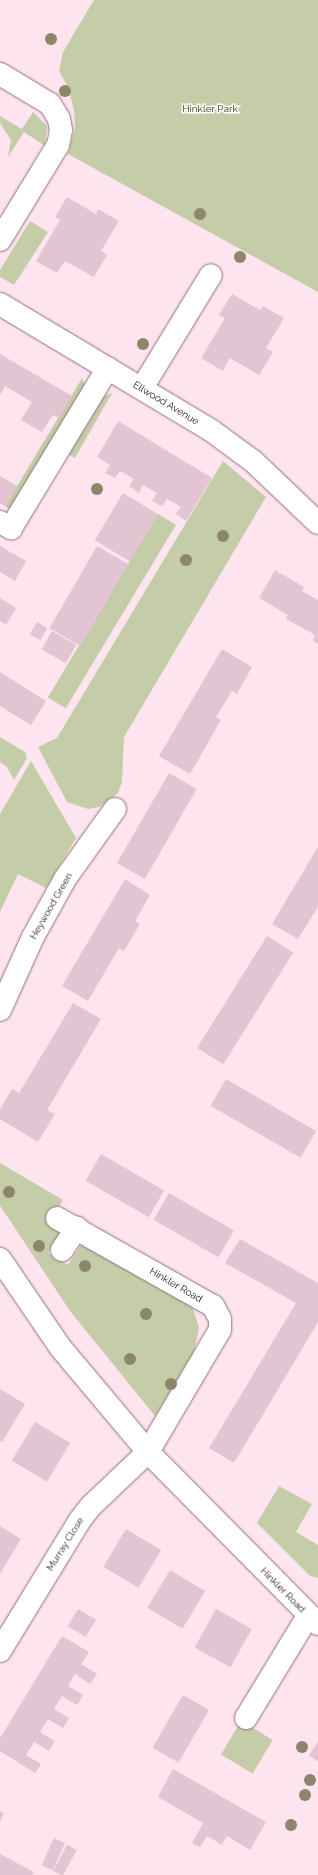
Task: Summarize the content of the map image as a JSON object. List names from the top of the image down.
{
  "streets": {
    "street": [
      "Ellwood Avenue",
      "Heywood Green",
      "Hinkler Road",
      "Murray Close"
    ]
  },
  "crossings": [
    ["Hinkler Road", "Murray Close"]
  ],
  "parks": ["Hinkler Park"]
}
